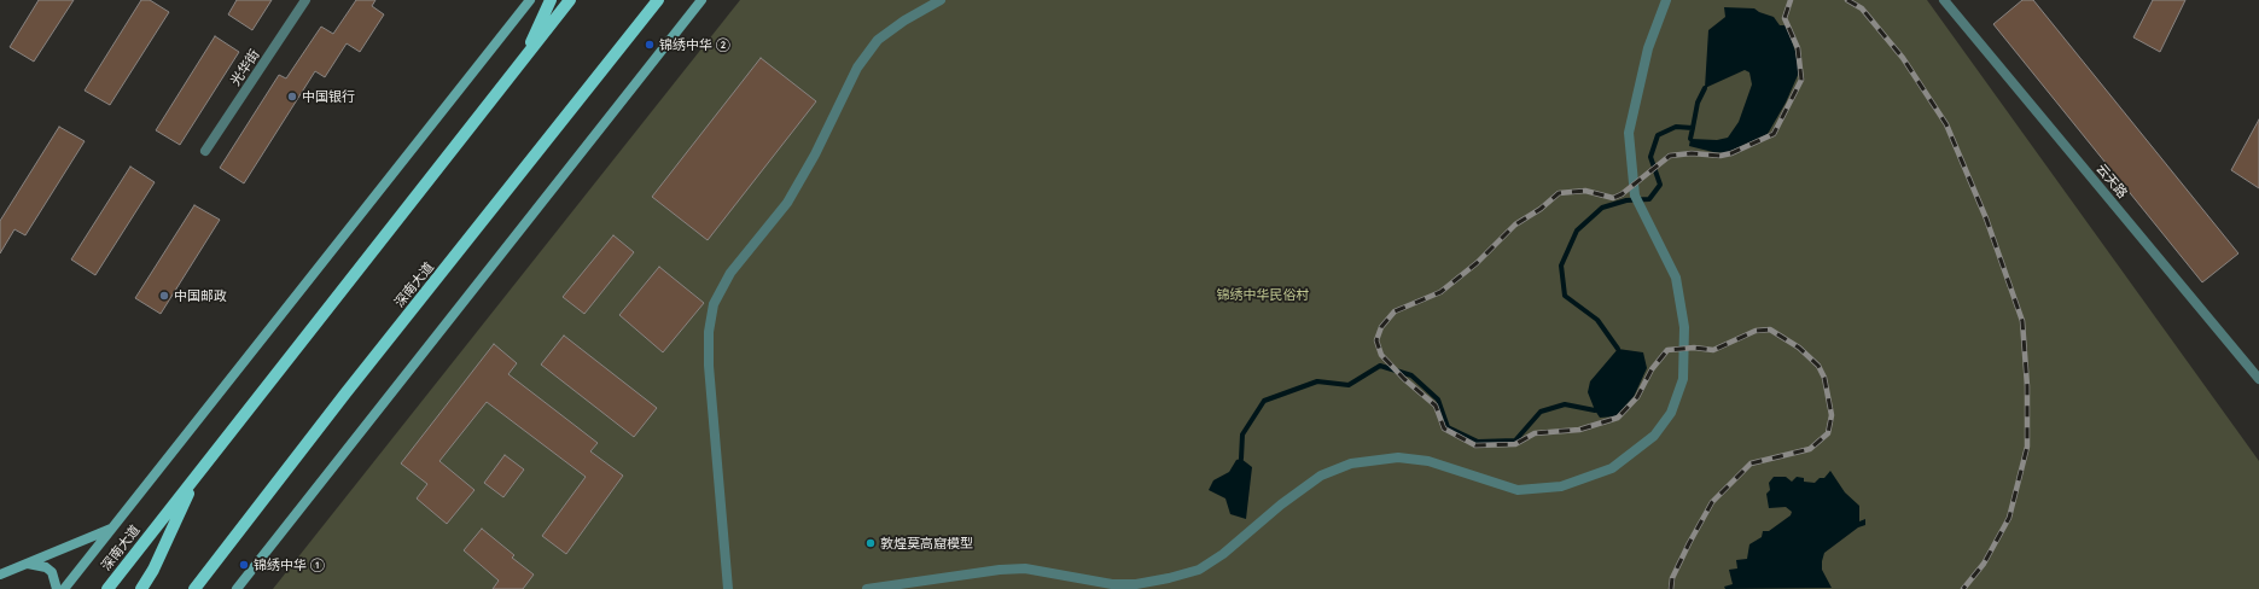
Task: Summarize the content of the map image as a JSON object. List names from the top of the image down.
{
  "streets": {
    "main road": ["深南大道"],
    "street": ["光华街", "云天路"]
  },
  "parks": ["锦绣中华民俗村"],
  "places": [
    "锦绣中华 ②",
    "中国银行",
    "中国邮政",
    "敦煌莫高窟模型",
    "锦绣中华 ①"
  ]
}
